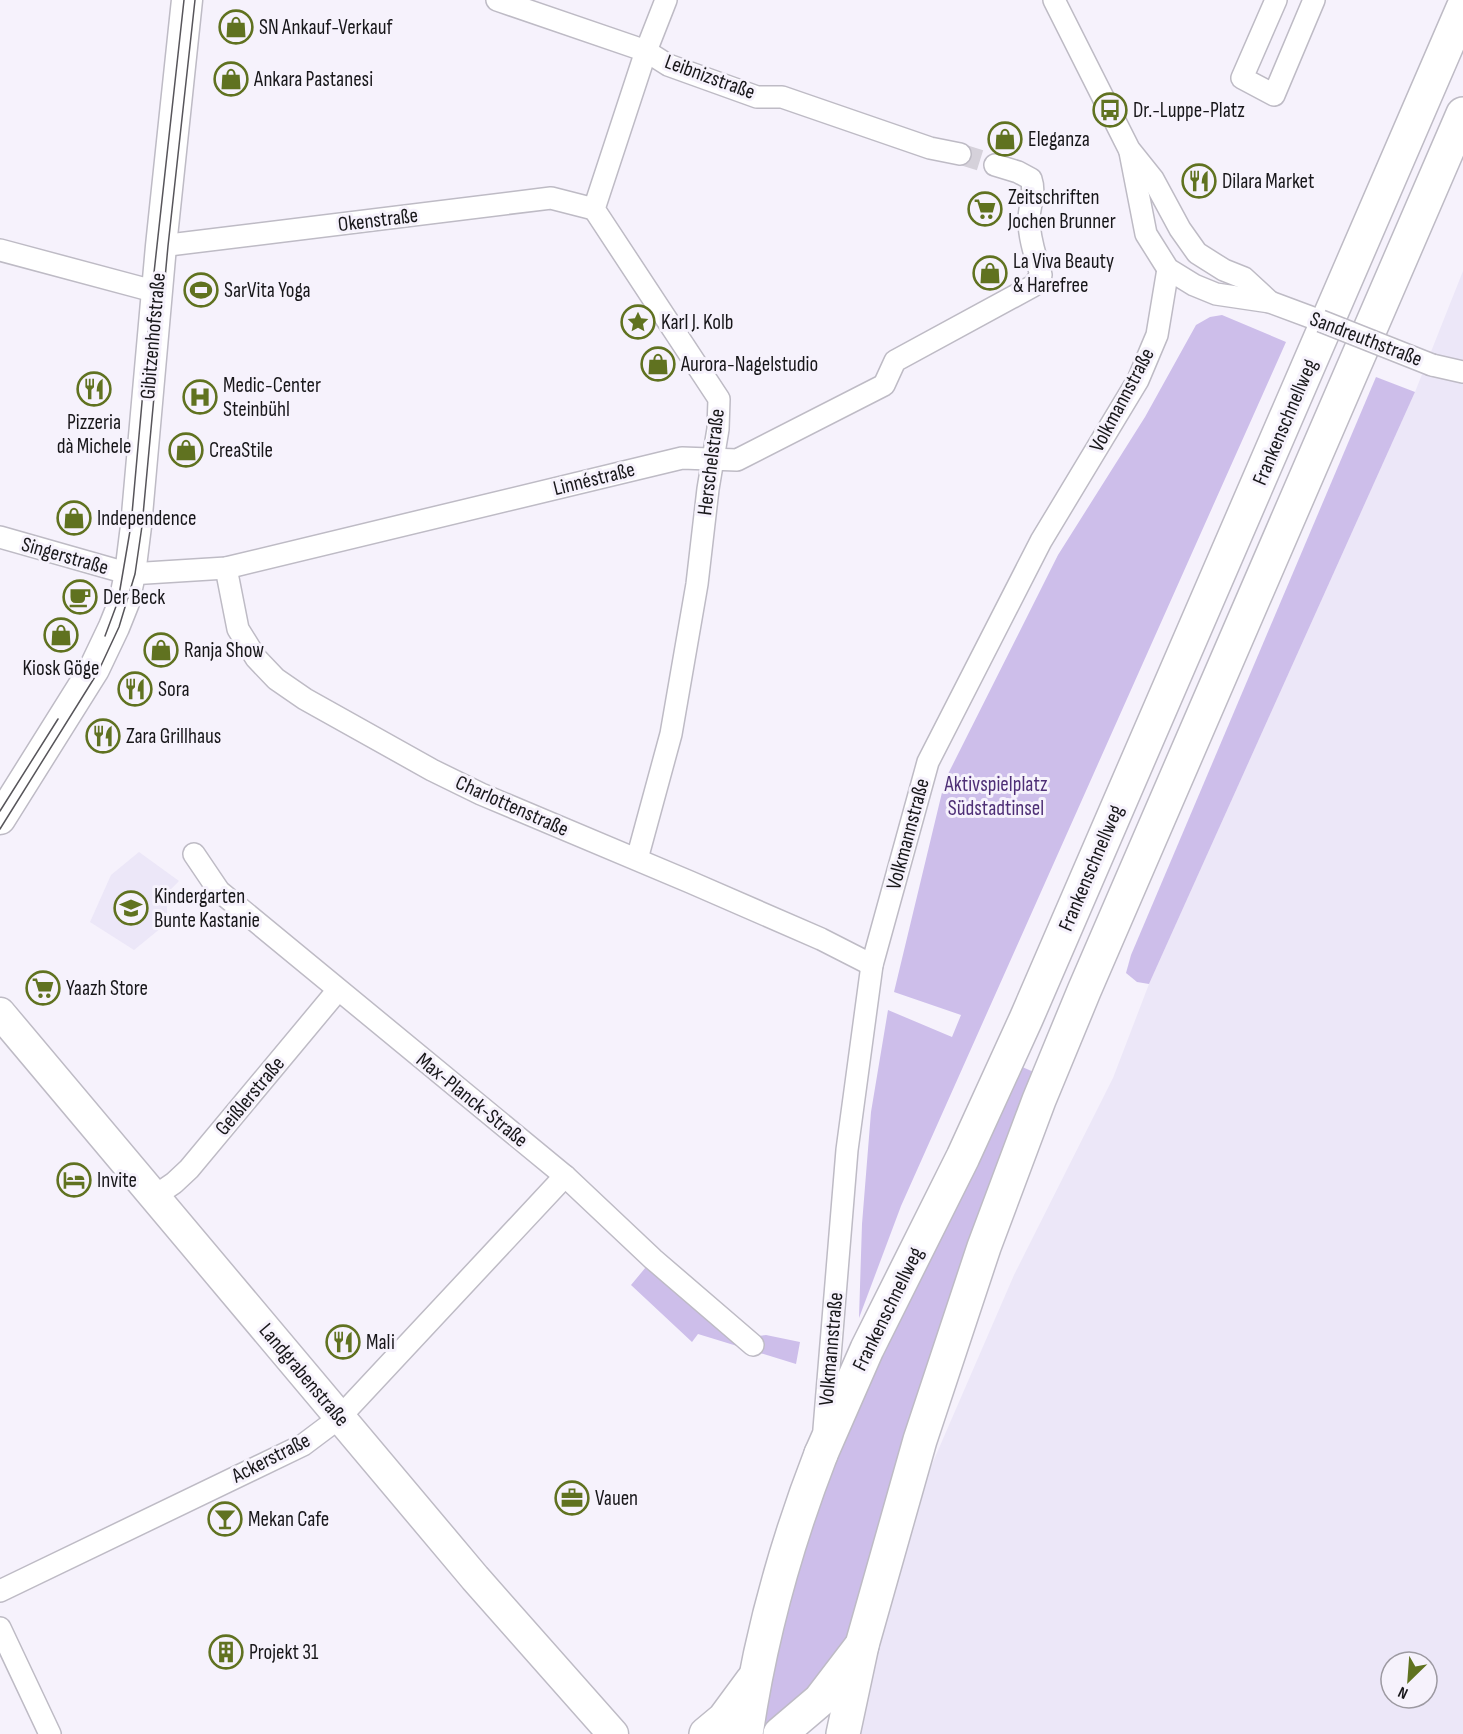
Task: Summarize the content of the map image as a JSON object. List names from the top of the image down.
{
  "streets": {
    "main road": ["Gibitzenhofstraße", "Frankenschnellweg", "Landgrabenstraße"],
    "street": [
      "Leibnizstraße",
      "Okenstraße",
      "Sandreuthstraße",
      "Volkmannstraße",
      "Herschelstraße",
      "Linnéstraße",
      "Singerstraße",
      "Charlottenstraße",
      "Geißlerstraße",
      "Max-Planck-Straße",
      "Ackerstraße"
    ]
  },
  "crossings": [
    ["Okenstraße", "Gibitzenhofstraße"],
    ["Okenstraße", "Herschelstraße"],
    ["Gibitzenhofstraße", "Linnéstraße"],
    ["Gibitzenhofstraße", "Singerstraße"],
    ["Sandreuthstraße", "Volkmannstraße"],
    ["Volkmannstraße", "Frankenschnellweg"],
    ["Volkmannstraße", "Charlottenstraße"],
    ["Herschelstraße", "Linnéstraße"],
    ["Herschelstraße", "Charlottenstraße"],
    ["Linnéstraße", "Singerstraße"],
    ["Linnéstraße", "Charlottenstraße"],
    ["Geißlerstraße", "Max-Planck-Straße"],
    ["Geißlerstraße", "Landgrabenstraße"],
    ["Max-Planck-Straße", "Ackerstraße"],
    ["Landgrabenstraße", "Ackerstraße"]
  ],
  "parks": ["Aktivspielplatz Südstadtinsel"],
  "places": {
    "shop": [
      "SN Ankauf-Verkauf",
      "Ankara Pastanesi",
      "Eleganza",
      "La Viva Beauty & Harefree",
      "Aurora-Nagelstudio",
      "CreaStile",
      "Independence",
      "Kiosk Göge",
      "Ranja Show"
    ],
    "bus stop": ["Dr.-Luppe-Platz"],
    "restaurant": [
      "Dilara Market",
      "Pizzeria dà Michele",
      "Sora",
      "Zara Grillhaus",
      "Mali"
    ],
    "supermarket": ["Zeitschriften Jochen Brunner", "Yaazh Store"],
    "sports": ["SarVita Yoga"],
    "place": ["Karl J. Kolb"],
    "hospital": ["Medic-Center Steinbühl"],
    "cafe": ["Der Beck"],
    "school or university": ["Kindergarten Bunte Kastanie"],
    "hotel": ["Invite"],
    "office": ["Vauen"],
    "bar": ["Mekan Cafe"],
    "building": ["Projekt 31"]
  },
  "north": "bottom left"
}
